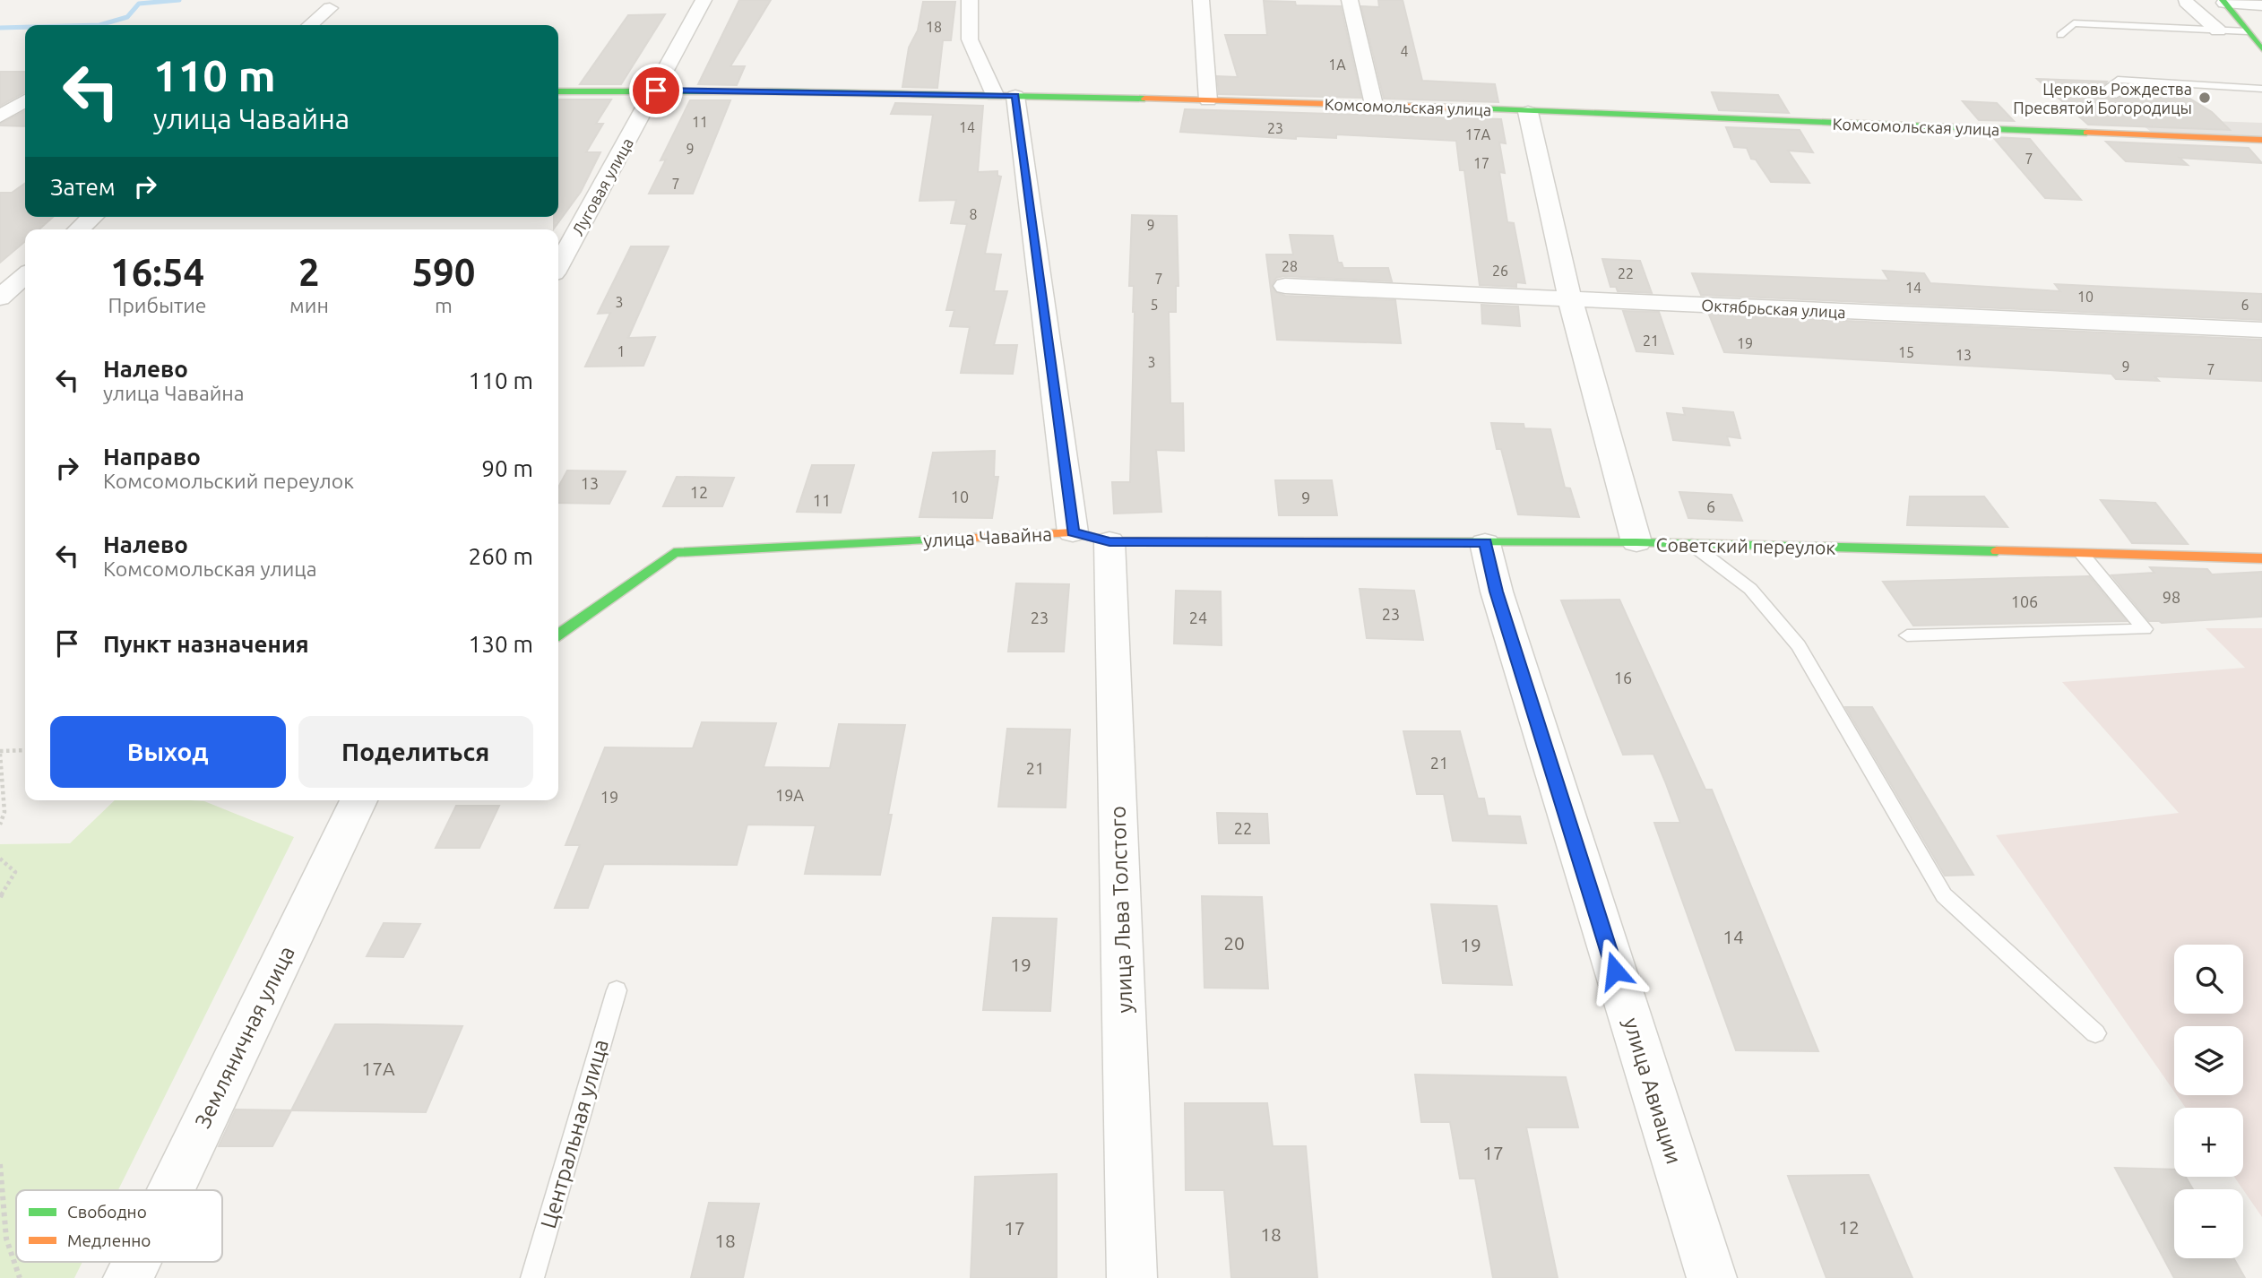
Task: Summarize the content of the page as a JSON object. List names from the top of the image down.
{
  "streets": {
    "street": [
      "Комсомольская улица",
      "Луговая улица",
      "Октябрьская улица",
      "улица Чавайна",
      "Советский переулок",
      "улица Льва Толстого",
      "Земляничная улица",
      "улица Авиации"
    ],
    "lane": ["Центральная улица"]
  },
  "crossings": [
    ["Комсомольская улица", "Луговая улица"],
    ["Комсомольская улица", "Советский переулок"],
    ["Комсомольская улица", "улица Льва Толстого"],
    ["Октябрьская улица", "Советский переулок"],
    ["улица Чавайна", "Советский переулок"],
    ["улица Чавайна", "улица Льва Толстого"],
    ["улица Чавайна", "улица Авиации"]
  ],
  "places": ["Церковь Рождества Пресвятой Богородицы"],
  "house_numbers": [
    "18",
    "4",
    "1А",
    "11",
    "14",
    "23",
    "17А",
    "9",
    "7",
    "17",
    "7",
    "8",
    "9",
    "28",
    "26",
    "22",
    "7",
    "14",
    "10",
    "3",
    "5",
    "6",
    "21",
    "19",
    "1",
    "15",
    "13",
    "3",
    "9",
    "7",
    "13",
    "12",
    "10",
    "9",
    "11",
    "6",
    "98",
    "106",
    "23",
    "23",
    "24",
    "16",
    "21",
    "21",
    "19А",
    "19",
    "22",
    "14",
    "20",
    "19",
    "19",
    "17А",
    "17",
    "12",
    "17",
    "18",
    "18"
  ],
  "legend": ["Свободно", "Медленно"],
  "page": {
    "turn": ["110 m", "улица Чавайна"],
    "then": "Затем",
    "eta": [
      "16:54",
      "Прибытие",
      "2",
      "мин",
      "590",
      "m"
    ],
    "list": [
      {
        "name": "Налево",
        "note": "улица Чавайна",
        "value": "110 m"
      },
      {
        "name": "Направо",
        "note": "Комсомольский переулок",
        "value": "90 m"
      },
      {
        "name": "Налево",
        "note": "Комсомольская улица",
        "value": "260 m"
      },
      {
        "name": "Пункт назначения",
        "value": "130 m"
      }
    ],
    "buttons": ["Выход", "Поделиться"],
    "map_buttons": ["+", "−"]
  }
}
